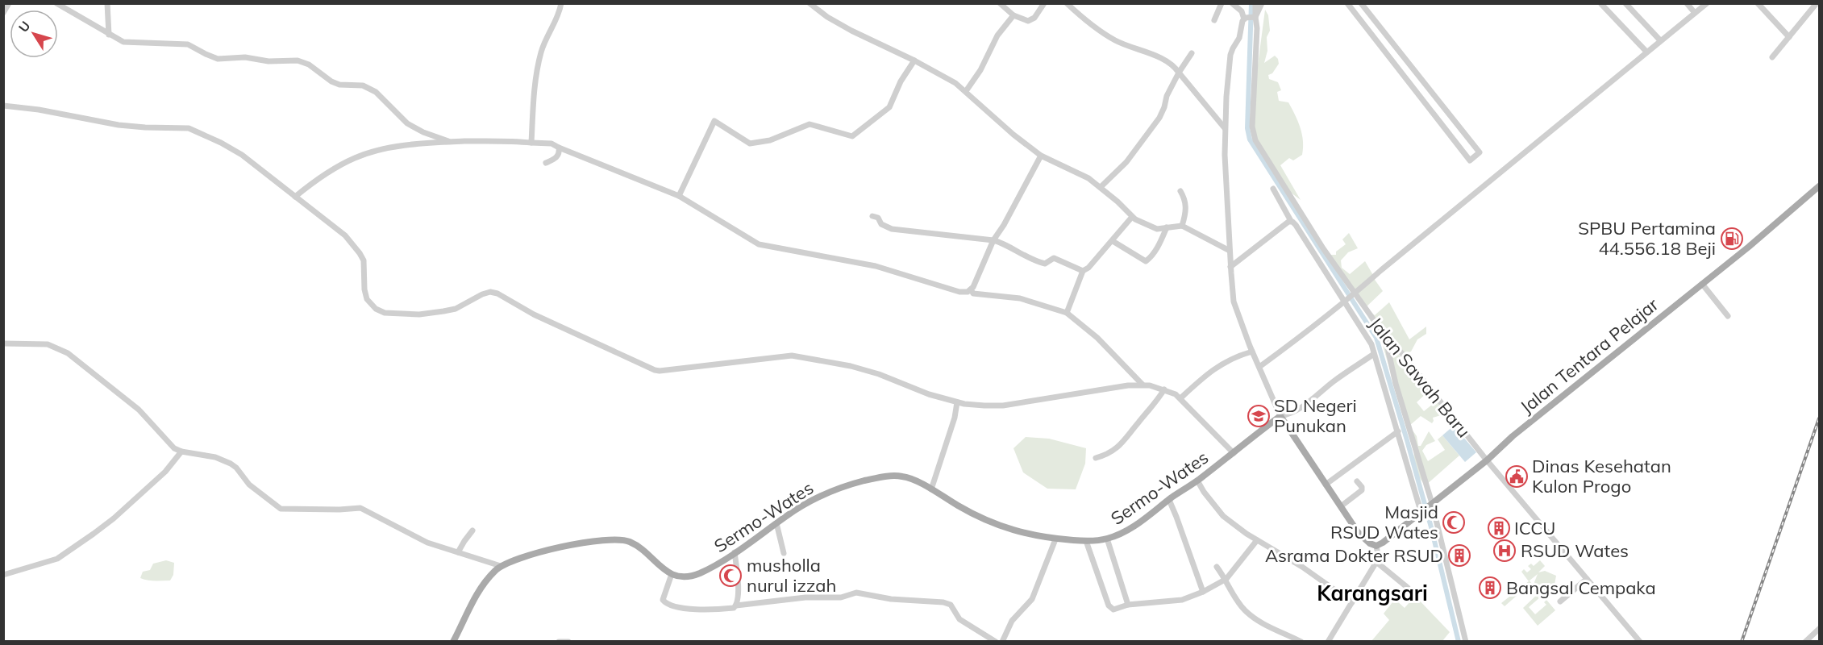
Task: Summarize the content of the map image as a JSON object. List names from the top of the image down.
{
  "streets": {
    "main road": ["Jalan Tentara Pelajar", "Sermo-Wates"],
    "street": ["Jalan Sawah Baru"]
  },
  "crossings": [
    ["Jalan Tentara Pelajar", "Jalan Sawah Baru"]
  ],
  "districts": ["Karangsari"],
  "places": {
    "fuel station": ["SPBU Pertamina 44.556.18 Beji"],
    "school or university": ["SD Negeri Punukan"],
    "public building": ["Dinas Kesehatan Kulon Progo"],
    "mosque": ["Masjid RSUD Wates", "musholla nurul izzah"],
    "building": ["ICCU", "Asrama Dokter RSUD", "Bangsal Cempaka"],
    "hospital": ["RSUD Wates"]
  },
  "north": "top left"
}
